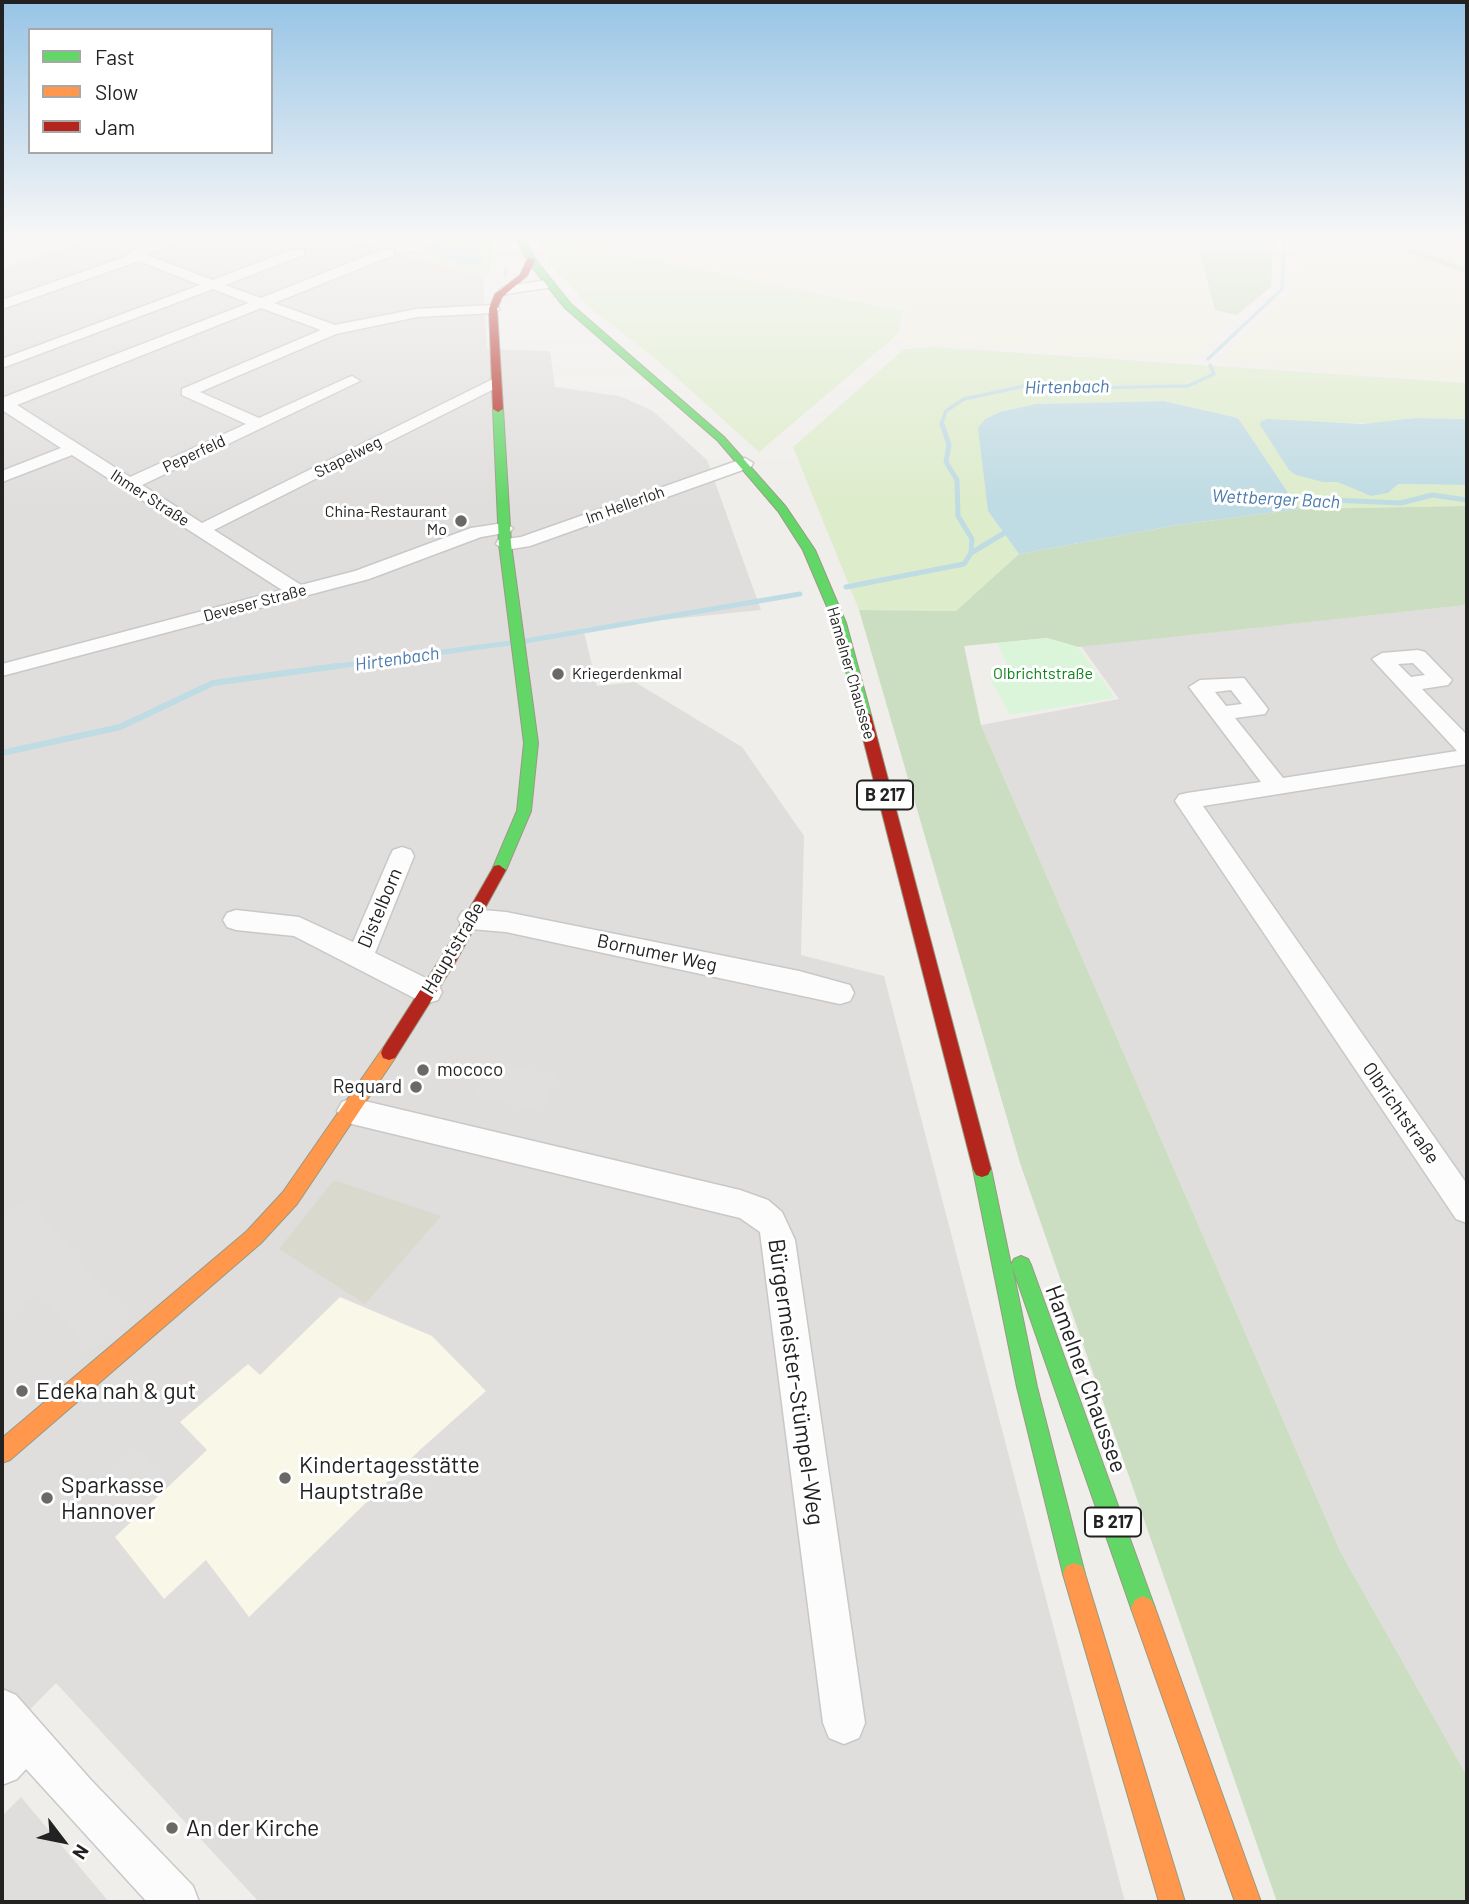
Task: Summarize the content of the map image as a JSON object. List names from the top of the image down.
{
  "streets": {
    "main road": ["Hamelner Chaussee", "B 217", "Hauptstraße"],
    "street": [
      "Peperfeld",
      "Stapelweg",
      "Ihmer Straße",
      "Im Hellerloh",
      "Deveser Straße",
      "Distelborn",
      "Bornumer Weg",
      "Olbrichtstraße",
      "Bürgermeister-Stümpel-Weg"
    ]
  },
  "crossings": [
    ["Peperfeld", "Ihmer Straße"],
    ["Stapelweg", "Ihmer Straße"],
    ["Stapelweg", "Hauptstraße"],
    ["Ihmer Straße", "Deveser Straße"],
    ["Im Hellerloh", "Deveser Straße"],
    ["Im Hellerloh", "Hamelner Chaussee"],
    ["Im Hellerloh", "Hauptstraße"],
    ["Deveser Straße", "Hauptstraße"],
    ["Distelborn", "Hauptstraße"],
    ["Hauptstraße", "Bornumer Weg"],
    ["Hauptstraße", "Bürgermeister-Stümpel-Weg"]
  ],
  "water": ["Hirtenbach", "Wettberger Bach"],
  "parks": ["Olbrichtstraße"],
  "places": [
    "China-Restaurant Mo",
    "Kriegerdenkmal",
    "mococo",
    "Requard",
    "Edeka nah & gut",
    "Kindertagesstätte Hauptstraße",
    "Sparkasse Hannover",
    "An der Kirche"
  ],
  "legend": ["Fast", "Slow", "Jam"],
  "north": "bottom right"
}
